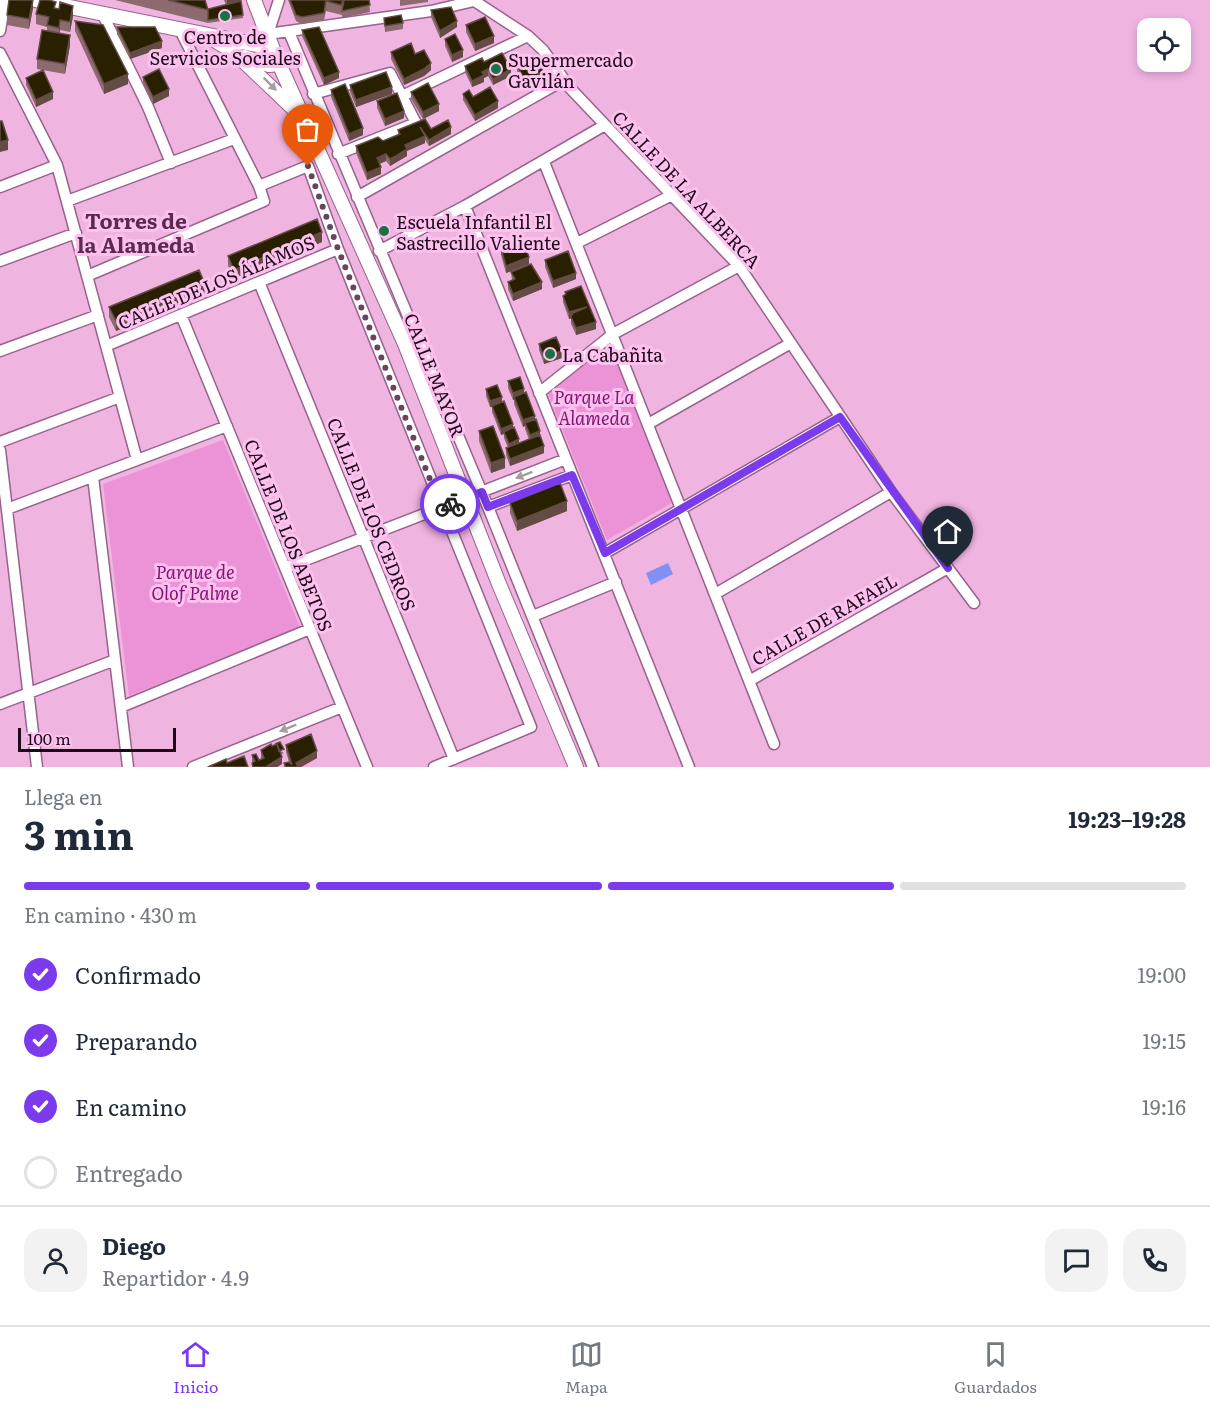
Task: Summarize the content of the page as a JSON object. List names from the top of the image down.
{
  "streets": {
    "street": [
      "CALLE DE LA ALBERCA",
      "CALLE DE LOS ÁLAMOS",
      "CALLE MAYOR",
      "CALLE DE LOS CEDROS",
      "CALLE DE LOS ABETOS",
      "CALLE DE RAFAEL"
    ]
  },
  "crossings": [
    ["CALLE DE LA ALBERCA", "CALLE DE RAFAEL"],
    ["CALLE DE LOS ÁLAMOS", "CALLE DE LOS CEDROS"],
    ["CALLE DE LOS ÁLAMOS", "CALLE DE LOS ABETOS"]
  ],
  "districts": ["Torres de la Alameda"],
  "parks": ["Parque La Alameda", "Parque de Olof Palme"],
  "places": [
    "Centro de Servicios Sociales",
    "Supermercado Gavilán",
    "Escuela Infantil El Sastrecillo Valiente",
    "La Cabañita"
  ],
  "scale_bar": "100 m",
  "page": {
    "scale": "100 m",
    "heading": ["3 min", "Llega en", "19:23–19:28"],
    "panel": ["Diego", "Repartidor · 4.9"],
    "bar": "En camino · 430 m",
    "list": [
      ["Confirmado", "19:00"],
      ["Preparando", "19:15"],
      ["En camino", "19:16"],
      "Entregado"
    ],
    "tabs": ["Inicio", "Mapa", "Guardados"]
  }
}
